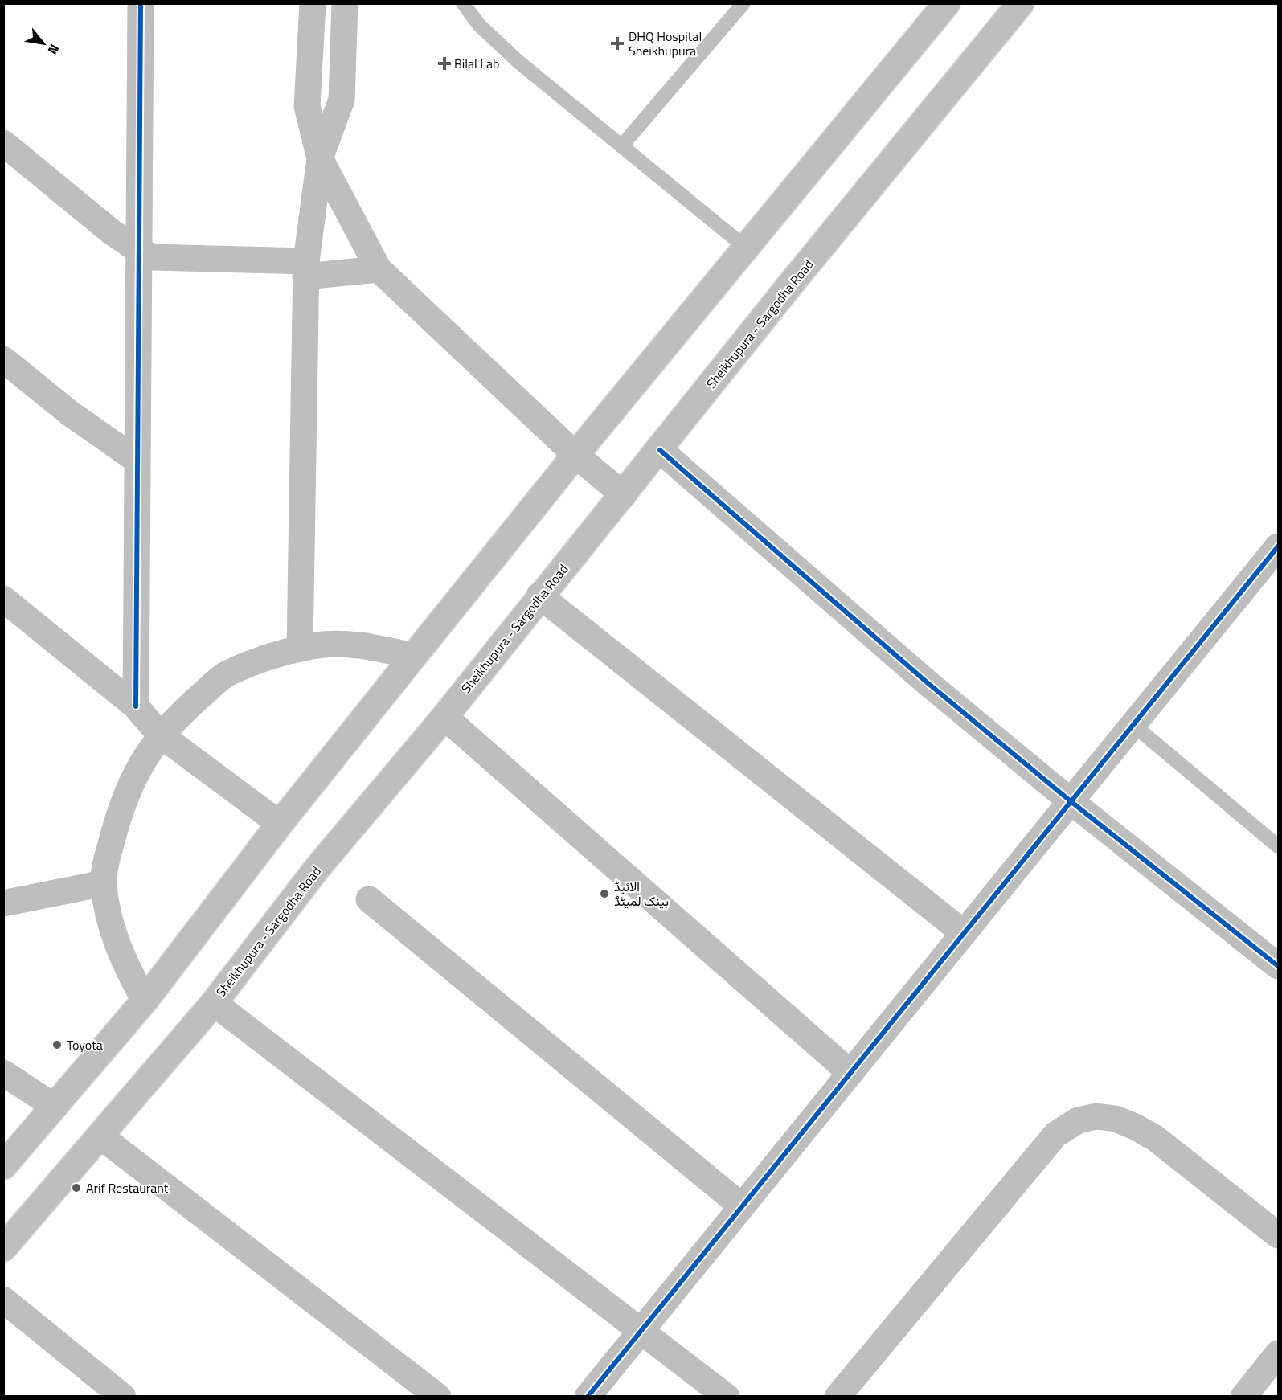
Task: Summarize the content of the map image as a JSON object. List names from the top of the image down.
{
  "streets": {
    "main road": ["Sheikhupura - Sargodha Road"]
  },
  "places": {
    "health": ["DHQ Hospital Sheikhupura", "Bilal Lab"],
    "other": ["الائیڈ بینک لمیٹڈ", "Toyota", "Arif Restaurant"]
  },
  "north": "bottom right"
}
